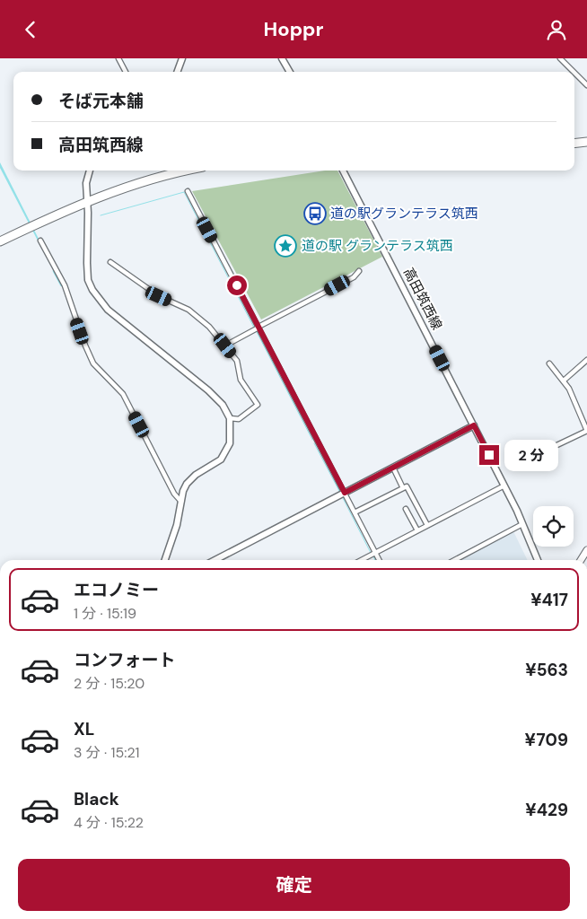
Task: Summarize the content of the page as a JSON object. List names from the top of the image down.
{
  "streets": {
    "street": ["高田筑西線"]
  },
  "places": {
    "bus stop": ["道の駅グランテラス筑西"],
    "place": ["道の駅 グランテラス筑西"]
  },
  "page": {
    "header": "Hoppr",
    "banner": ["そば元本舗", "高田筑西線"],
    "bubble": "2 分",
    "list": [
      {
        "name": "エコノミー",
        "note": "1 分 · 15:19",
        "value": "¥417"
      },
      {
        "name": "コンフォート",
        "note": "2 分 · 15:20",
        "value": "¥563"
      },
      {
        "name": "XL",
        "note": "3 分 · 15:21",
        "value": "¥709"
      },
      {
        "name": "Black",
        "note": "4 分 · 15:22",
        "value": "¥429"
      }
    ],
    "buttons": "確定"
  }
}
